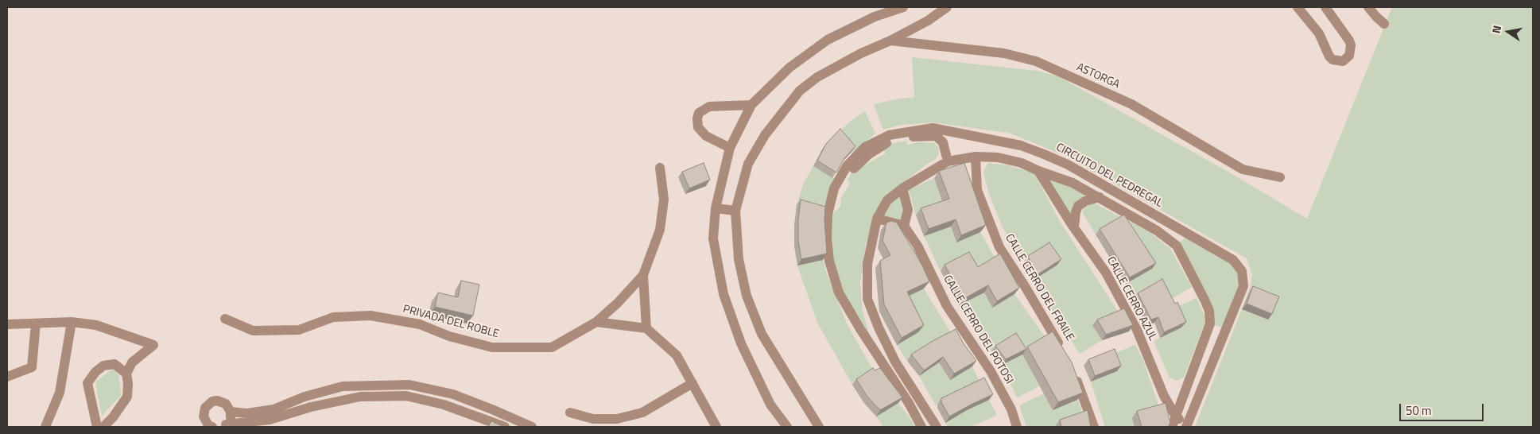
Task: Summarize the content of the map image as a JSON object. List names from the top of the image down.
{
  "streets": {
    "street": [
      "ASTORGA",
      "CIRCUITO DEL PEDREGAL",
      "CALLE CERRO DEL FRAILE",
      "CALLE CERRO AZUL",
      "PRIVADA DEL ROBLE",
      "CALLE CERRO DEL POTOSI"
    ]
  },
  "crossings": [
    ["CIRCUITO DEL PEDREGAL", "CALLE CERRO AZUL"]
  ],
  "scale_bar": "50 m",
  "north": "left"
}
